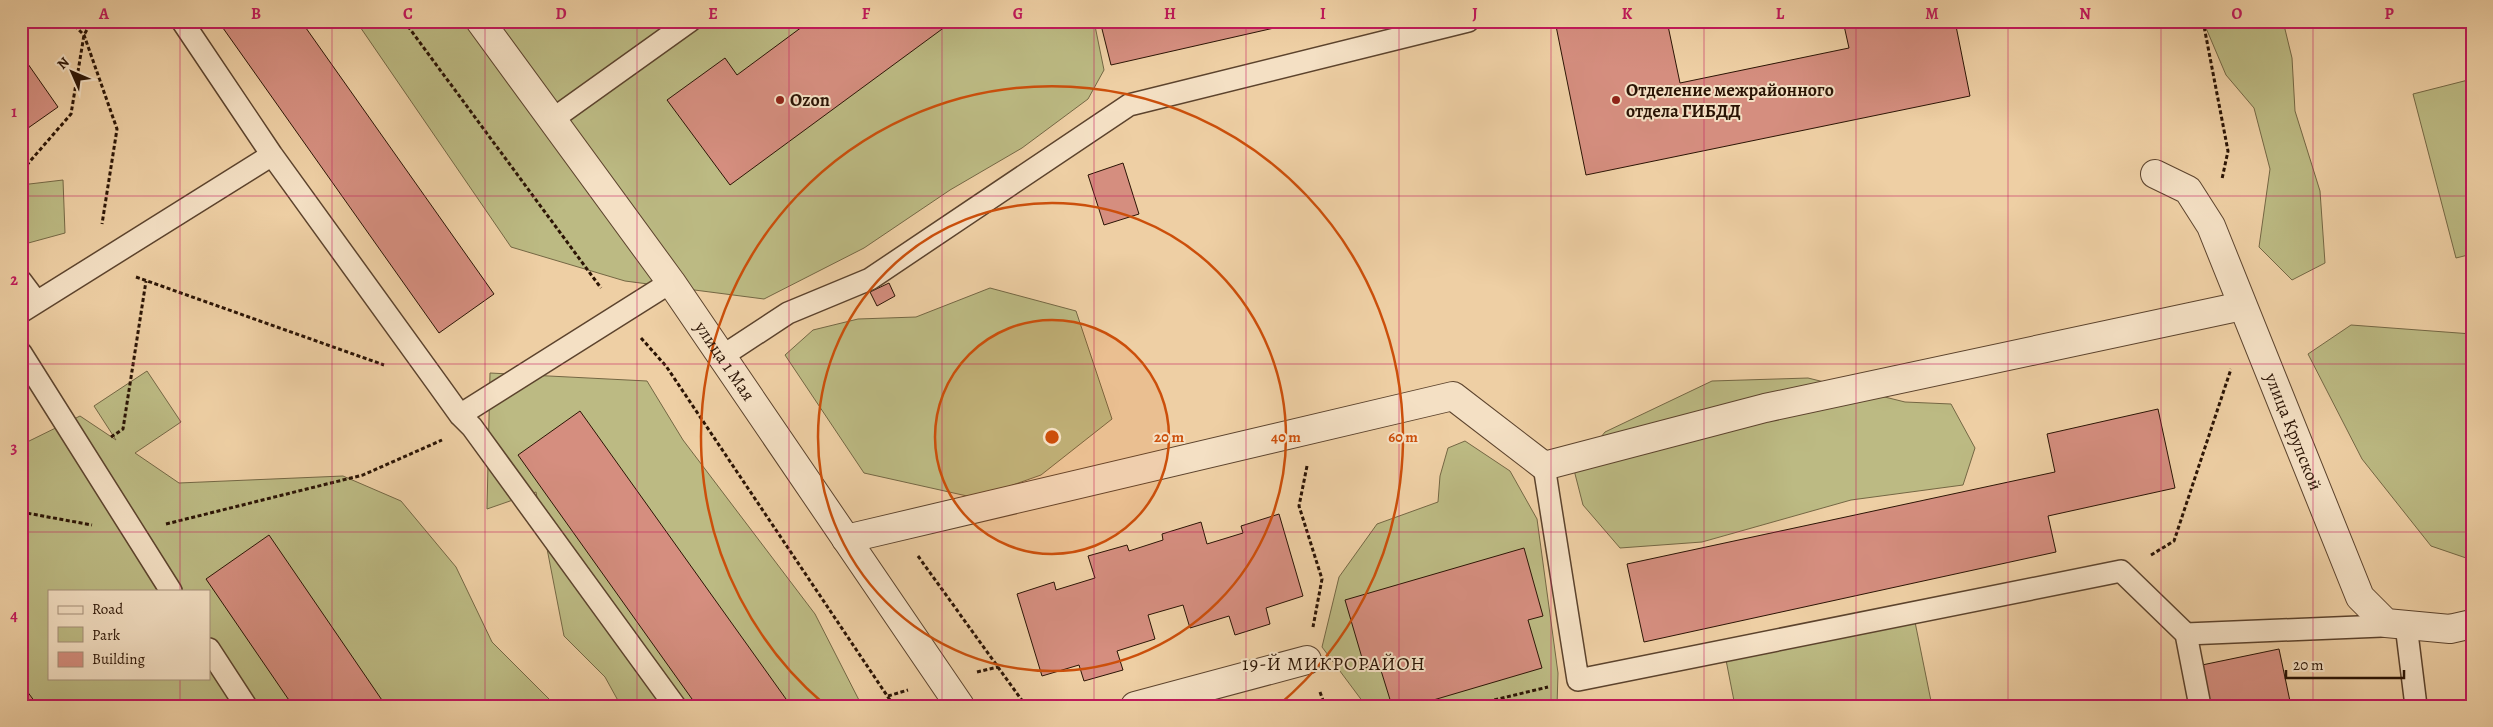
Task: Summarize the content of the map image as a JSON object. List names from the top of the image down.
{
  "streets": {
    "street": ["улица 1 Мая", "улица Крупской"]
  },
  "districts": ["19-Й МИКРОРАЙОН"],
  "places": ["Ozon", "Отделение межрайонного отдела ГИБДД"],
  "legend": ["Road", "Park", "Building"],
  "scale_bar": "20 m",
  "north": "top left",
  "grid": {
    "columns": [
      "A",
      "B",
      "C",
      "D",
      "E",
      "F",
      "G",
      "H",
      "I",
      "J",
      "K",
      "L",
      "M",
      "N",
      "O",
      "P"
    ],
    "rows": [
      "1",
      "2",
      "3",
      "4"
    ]
  },
  "rings": ["20 m", "40 m", "60 m"]
}
